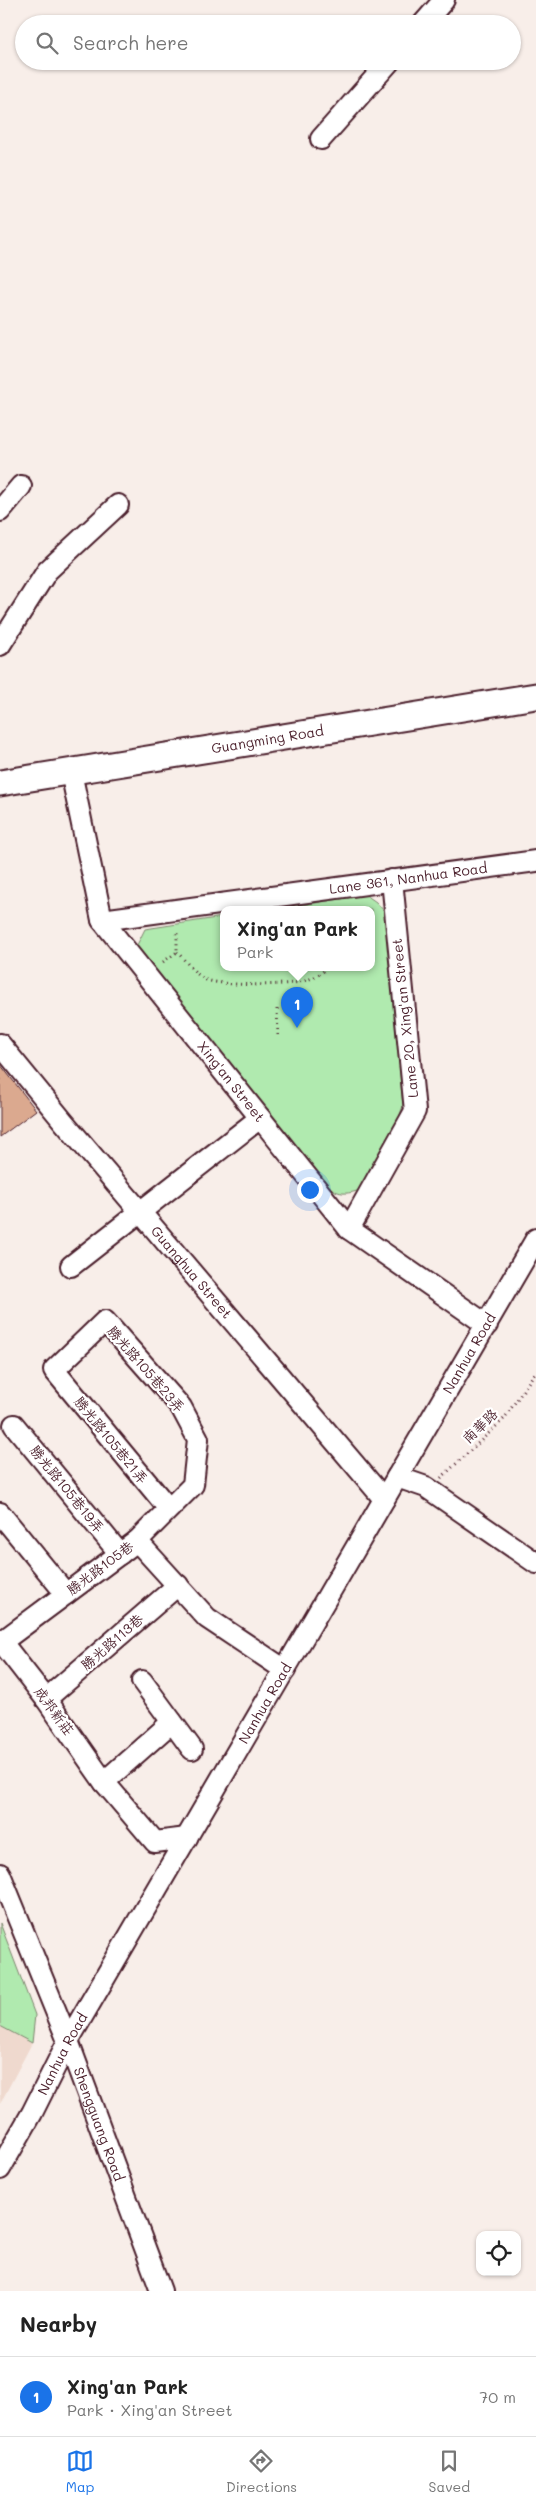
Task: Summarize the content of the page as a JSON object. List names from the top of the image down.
{
  "streets": {
    "main road": ["Guangming Road"],
    "street": [
      "Lane 361, Nanhua Road",
      "Lane 20, Xing'an Street",
      "Xing'an Street",
      "Guanghua Street",
      "Nanhua Road",
      "勝光路105巷23弄",
      "勝光路105巷21弄",
      "勝光路105巷19弄",
      "勝光路105巷",
      "勝光路113巷",
      "成邦新莊",
      "Shengguang Road"
    ],
    "path": ["南華路"]
  },
  "crossings": [
    ["Guangming Road", "Xing'an Street"],
    ["Lane 361, Nanhua Road", "Lane 20, Xing'an Street"],
    ["Lane 361, Nanhua Road", "Xing'an Street"],
    ["Lane 20, Xing'an Street", "Xing'an Street"],
    ["Xing'an Street", "Nanhua Road"],
    ["Guanghua Street", "Nanhua Road"],
    ["Nanhua Road", "成邦新莊"],
    ["Nanhua Road", "Shengguang Road"],
    ["勝光路105巷23弄", "勝光路105巷21弄"],
    ["勝光路105巷23弄", "勝光路105巷"],
    ["勝光路105巷21弄", "勝光路105巷"],
    ["勝光路105巷19弄", "勝光路105巷"],
    ["勝光路105巷", "成邦新莊"],
    ["勝光路113巷", "成邦新莊"]
  ],
  "page": {
    "search": "Search here",
    "popup": ["Xing'an Park", "Park"],
    "pins": "1",
    "heading": "Nearby",
    "list": [
      {
        "mark": "1",
        "name": "Xing'an Park",
        "note": "Park · Xing'an Street",
        "value": "70 m"
      }
    ],
    "nav": ["Map", "Directions", "Saved"]
  }
}
